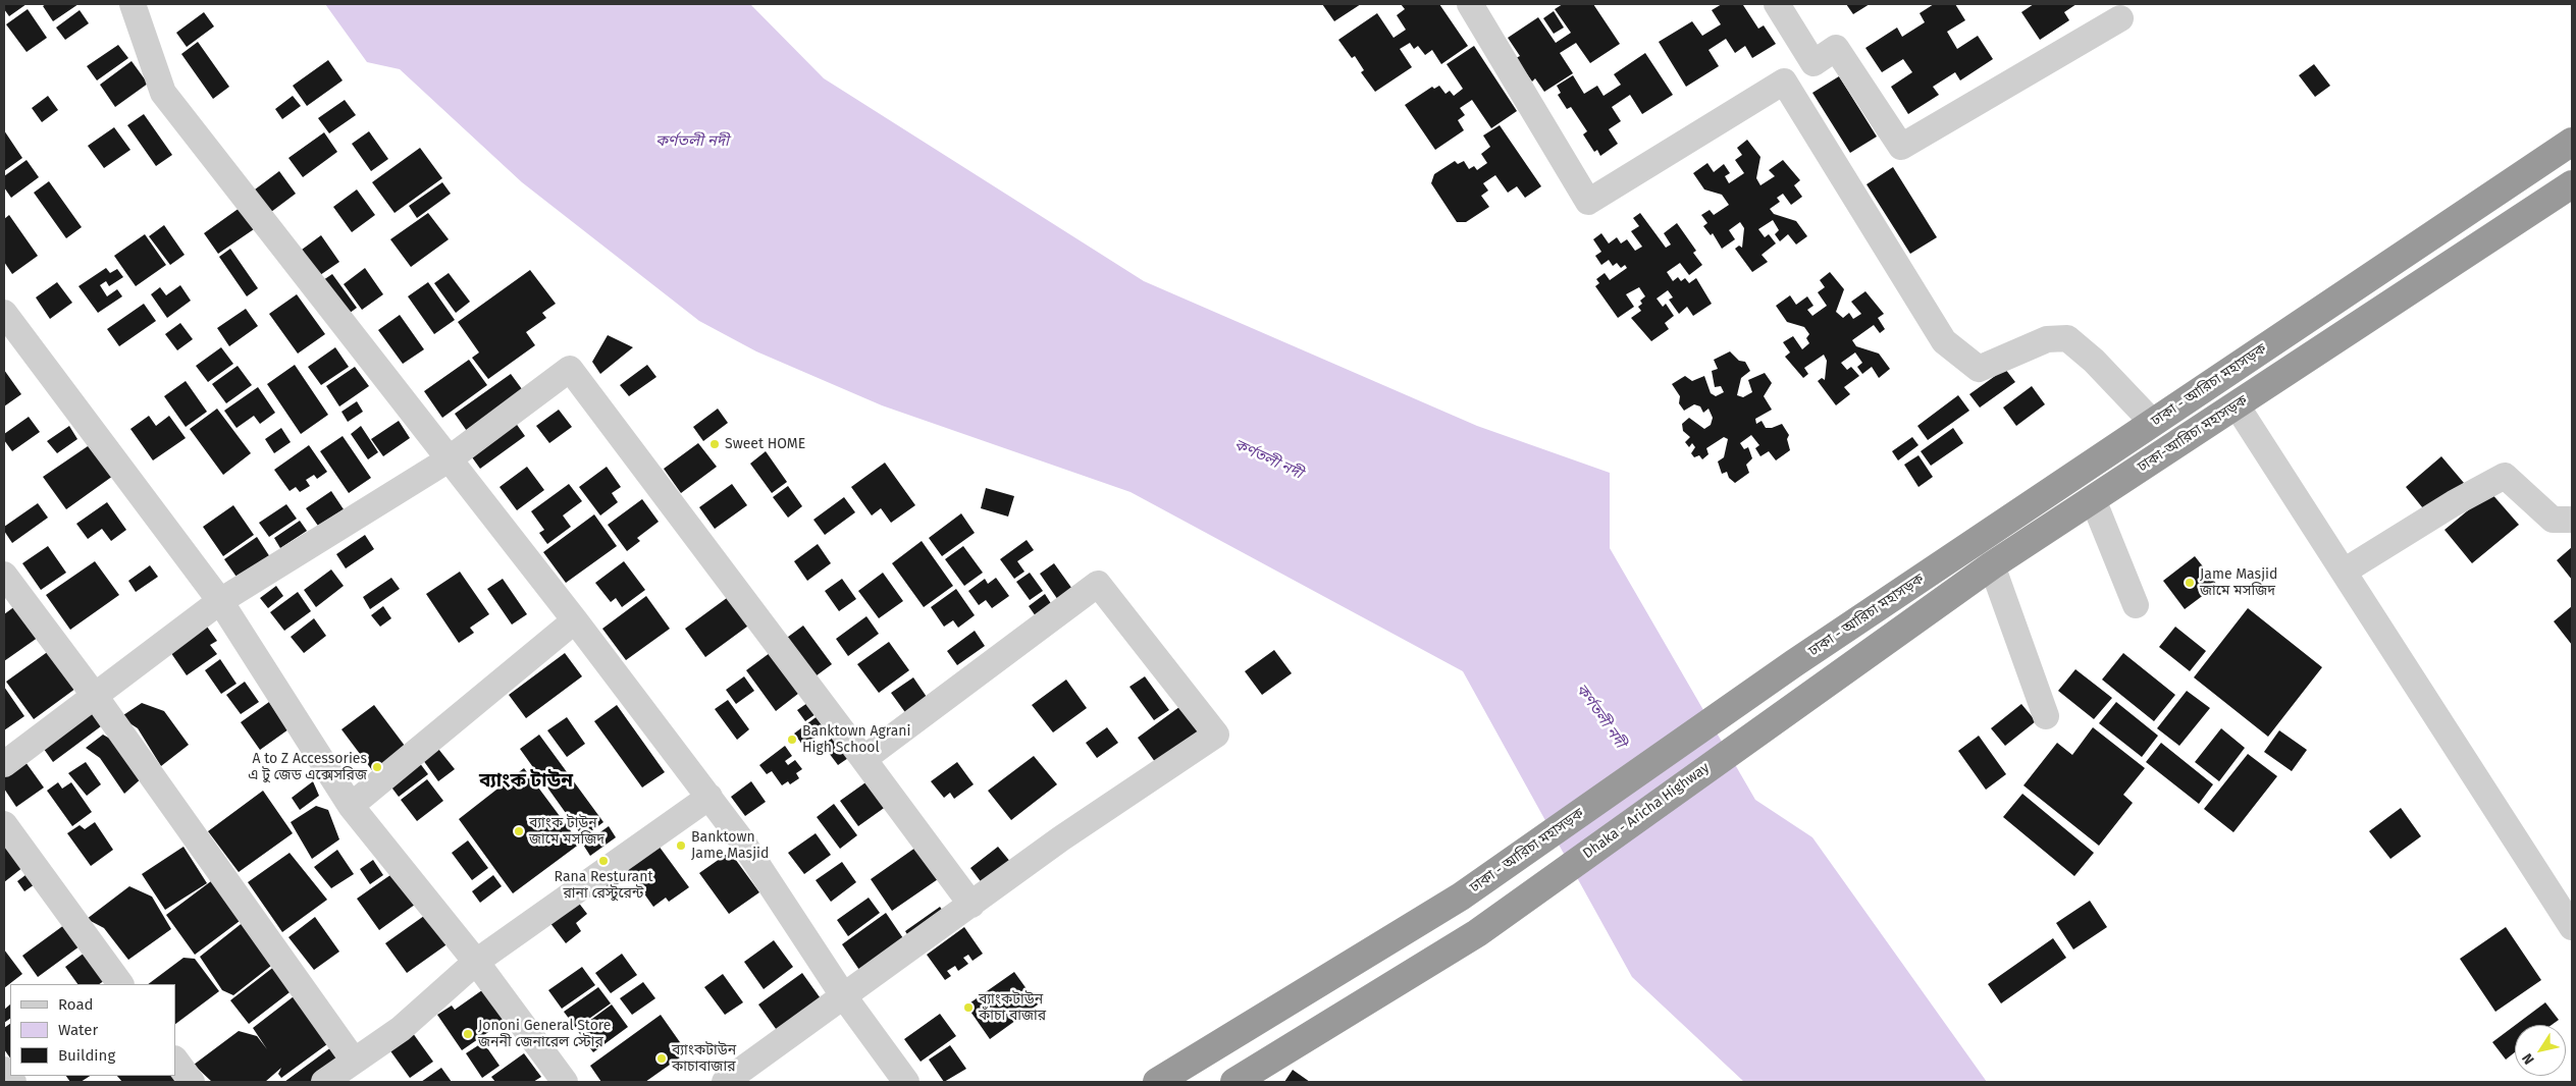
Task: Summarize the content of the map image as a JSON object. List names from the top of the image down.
{
  "streets": {
    "highway": ["ঢাকা - আরিচা মহাসড়ক", "ঢাকা-আরিচা মহাসড়ক", "Dhaka - Aricha Highway"]
  },
  "crossings": [
    ["ঢাকা-আরিচা মহাসড়ক", "Dhaka - Aricha Highway"]
  ],
  "districts": ["ব্যাংক টাউন"],
  "water": ["কর্ণতলী নদী"],
  "places": [
    "Sweet HOME",
    "Jame Masjid জামে মসজিদ",
    "Banktown Agrani High School",
    "A to Z Accessories এ টু জেড এক্সেসরিজ",
    "ব্যাংক টাউন জামে মসজিদ",
    "Banktown Jame Masjid",
    "Rana Resturant রানা রেস্টুরেন্ট",
    "ব্যাংকটাউন কাঁচা বাজার",
    "Jononi General Store জননী জেনারেল স্টোর",
    "ব্যাংকটাউন কাচাবাজার"
  ],
  "legend": ["Road", "Water", "Building"],
  "north": "bottom left"
}
